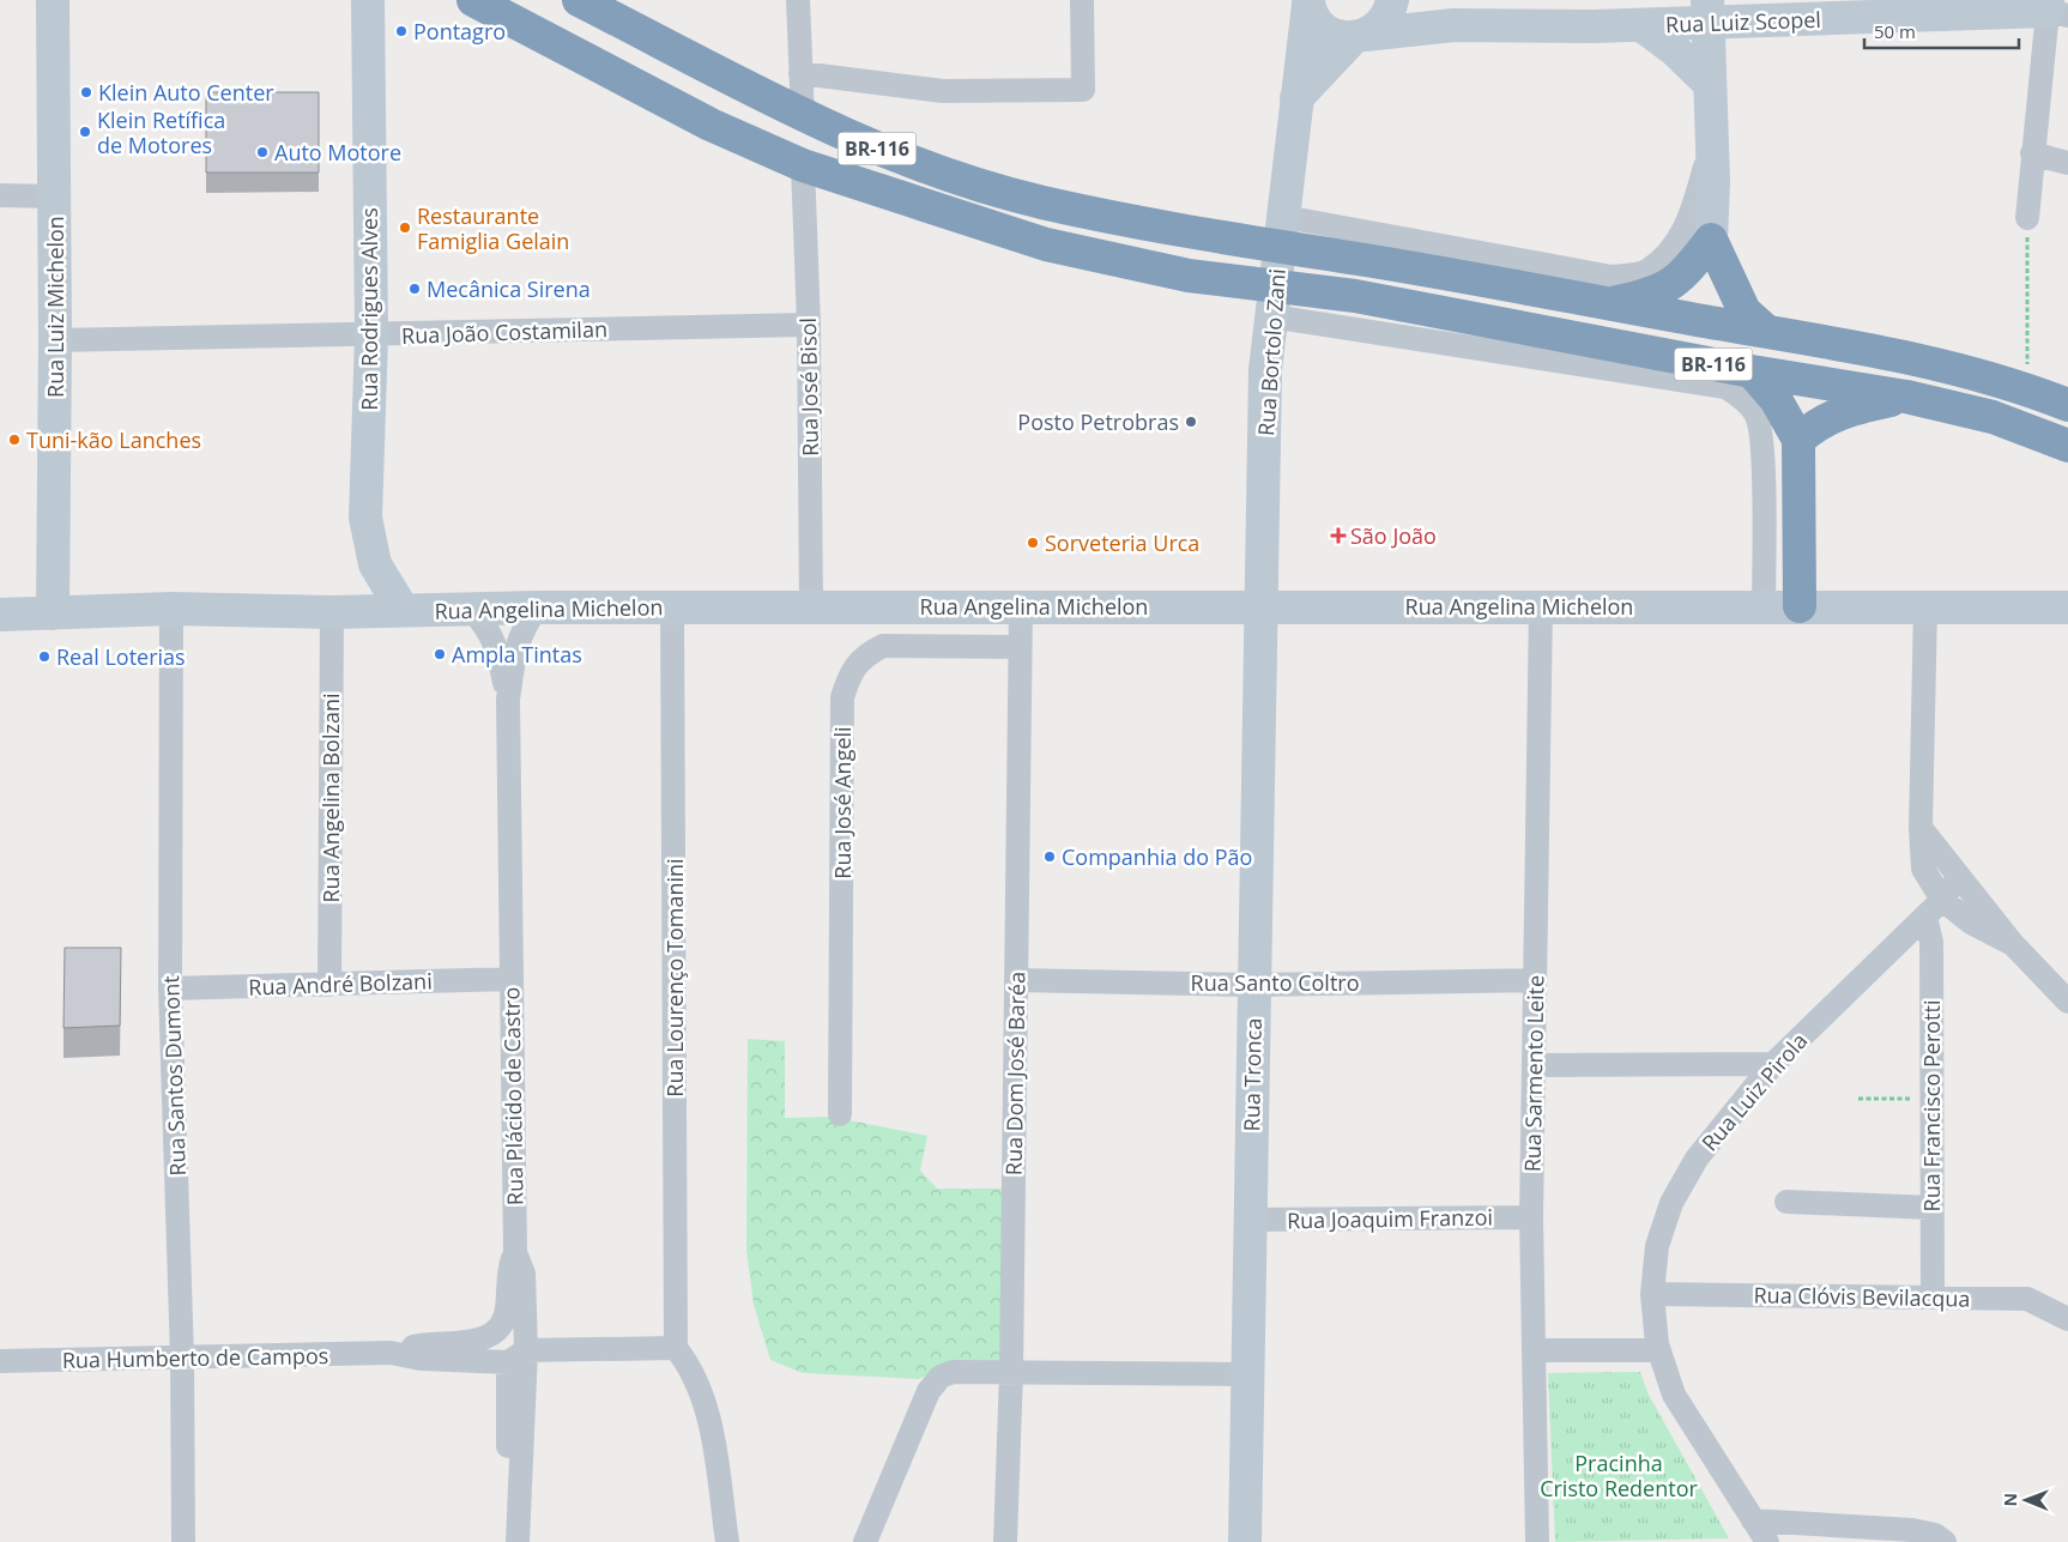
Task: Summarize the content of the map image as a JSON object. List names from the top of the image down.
{
  "streets": {
    "highway": ["BR-116"],
    "main road": [
      "Rua Luiz Scopel",
      "Rua Luiz Michelon",
      "Rua Rodrigues Alves",
      "Rua Bortolo Zani",
      "Rua Angelina Michelon",
      "Rua Tronca"
    ],
    "street": [
      "Rua João Costamilan",
      "Rua José Bisol",
      "Rua Angelina Bolzani",
      "Rua José Angeli",
      "Rua Lourenço Tomanini",
      "Rua Santo Coltro",
      "Rua André Bolzani",
      "Rua Dom José Baréa",
      "Rua Sarmento Leite",
      "Rua Santos Dumont",
      "Rua Luiz Pirola",
      "Rua Plácido de Castro",
      "Rua Francisco Perotti",
      "Rua Joaquim Franzoi",
      "Rua Clóvis Bevilacqua",
      "Rua Humberto de Campos"
    ]
  },
  "crossings": [
    ["BR-116", "Rua José Bisol"],
    ["Rua Luiz Michelon", "Rua João Costamilan"],
    ["Rua Luiz Michelon", "Rua Angelina Michelon"],
    ["Rua Rodrigues Alves", "Rua João Costamilan"],
    ["Rua Rodrigues Alves", "Rua Angelina Michelon"],
    ["Rua João Costamilan", "Rua José Bisol"],
    ["Rua Bortolo Zani", "Rua Angelina Michelon"],
    ["Rua Bortolo Zani", "Rua Tronca"],
    ["Rua José Bisol", "Rua Angelina Michelon"],
    ["Rua Angelina Michelon", "Rua Angelina Bolzani"],
    ["Rua Angelina Michelon", "Rua Lourenço Tomanini"],
    ["Rua Angelina Michelon", "Rua Dom José Baréa"],
    ["Rua Angelina Michelon", "Rua Sarmento Leite"],
    ["Rua Angelina Michelon", "Rua Tronca"],
    ["Rua Angelina Michelon", "Rua Santos Dumont"],
    ["Rua Angelina Michelon", "Rua Plácido de Castro"],
    ["Rua Angelina Michelon", "Rua Francisco Perotti"],
    ["Rua Angelina Bolzani", "Rua André Bolzani"],
    ["Rua José Angeli", "Rua Dom José Baréa"],
    ["Rua Lourenço Tomanini", "Rua Humberto de Campos"],
    ["Rua Santo Coltro", "Rua Dom José Baréa"],
    ["Rua Santo Coltro", "Rua Sarmento Leite"],
    ["Rua Santo Coltro", "Rua Tronca"],
    ["Rua André Bolzani", "Rua Santos Dumont"],
    ["Rua André Bolzani", "Rua Plácido de Castro"],
    ["Rua Sarmento Leite", "Rua Joaquim Franzoi"],
    ["Rua Tronca", "Rua Joaquim Franzoi"],
    ["Rua Santos Dumont", "Rua Humberto de Campos"],
    ["Rua Luiz Pirola", "Rua Francisco Perotti"],
    ["Rua Luiz Pirola", "Rua Clóvis Bevilacqua"],
    ["Rua Plácido de Castro", "Rua Humberto de Campos"],
    ["Rua Francisco Perotti", "Rua Clóvis Bevilacqua"]
  ],
  "parks": ["Pracinha Cristo Redentor"],
  "places": {
    "other": [
      "Pontagro",
      "Klein Auto Center",
      "Klein Retífica de Motores",
      "Auto Motore",
      "Restaurante Famiglia Gelain",
      "Mecânica Sirena",
      "Posto Petrobras",
      "Tuni-kão Lanches",
      "Sorveteria Urca",
      "Ampla Tintas",
      "Real Loterias",
      "Companhia do Pão"
    ],
    "health": ["São João"]
  },
  "scale_bar": "50 m",
  "north": "left"
}
